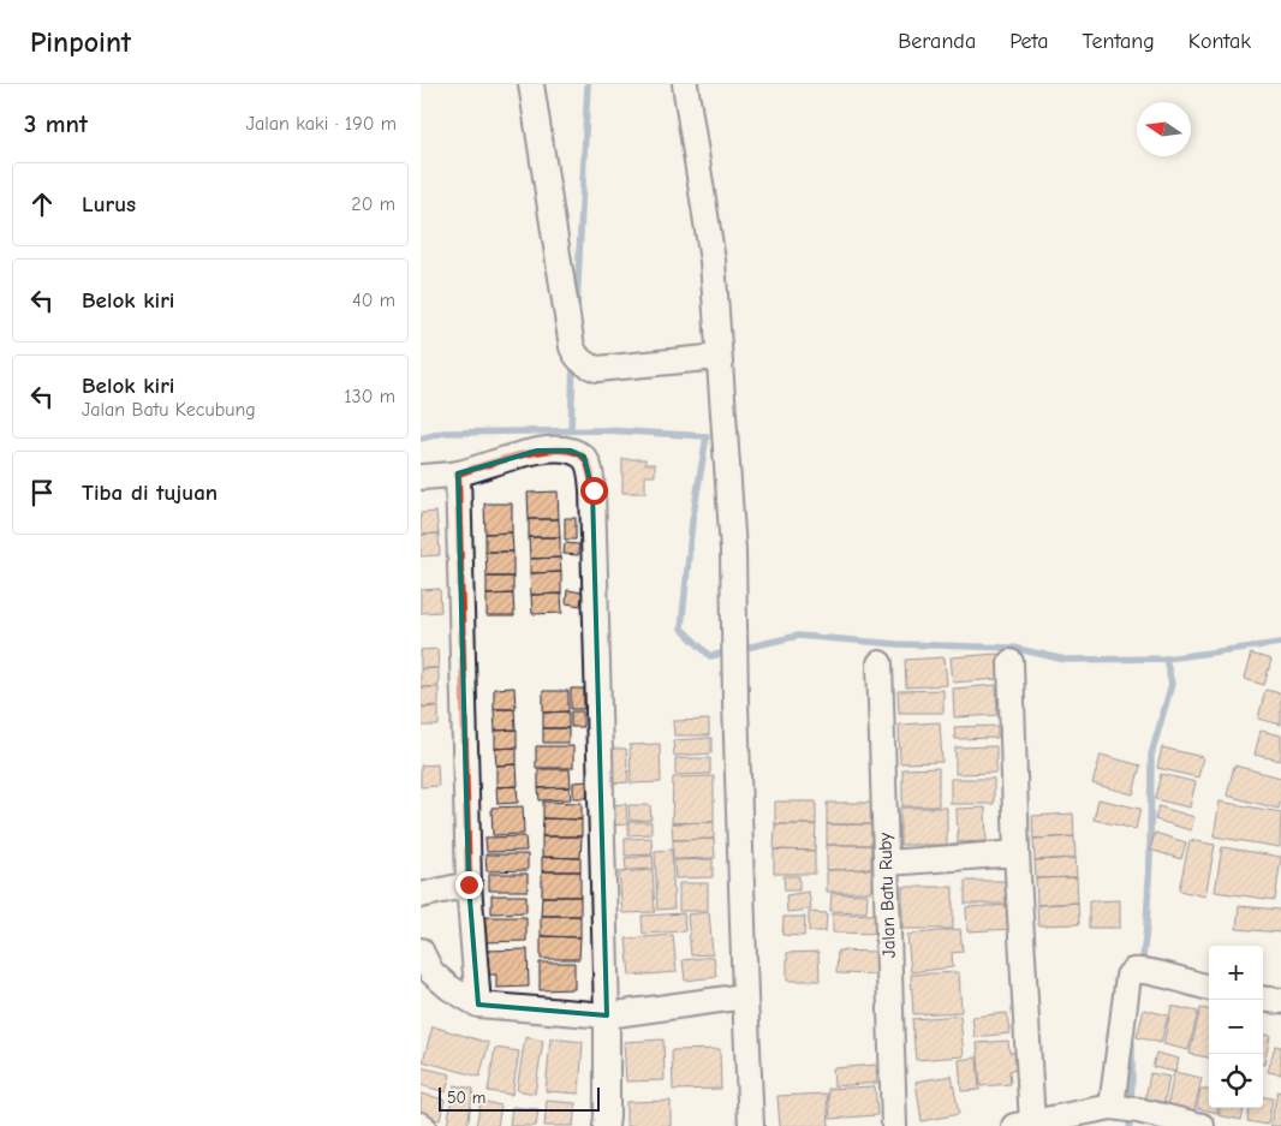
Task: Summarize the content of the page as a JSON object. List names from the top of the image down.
{
  "streets": {
    "street": ["Jalan Batu Ruby"]
  },
  "scale_bar": "50 m",
  "north": "left",
  "page": {
    "header": "Pinpoint",
    "nav": [
      "Beranda",
      "Peta",
      "Tentang",
      "Kontak"
    ],
    "heading": ["3 mnt", "Jalan kaki · 190 m"],
    "list": [
      ["Lurus", "20 m"],
      ["Belok kiri", "40 m"],
      ["Belok kiri", "Jalan Batu Kecubung", "130 m"],
      "Tiba di tujuan"
    ],
    "map_buttons": ["+", "−"],
    "scale": "50 m"
  }
}
